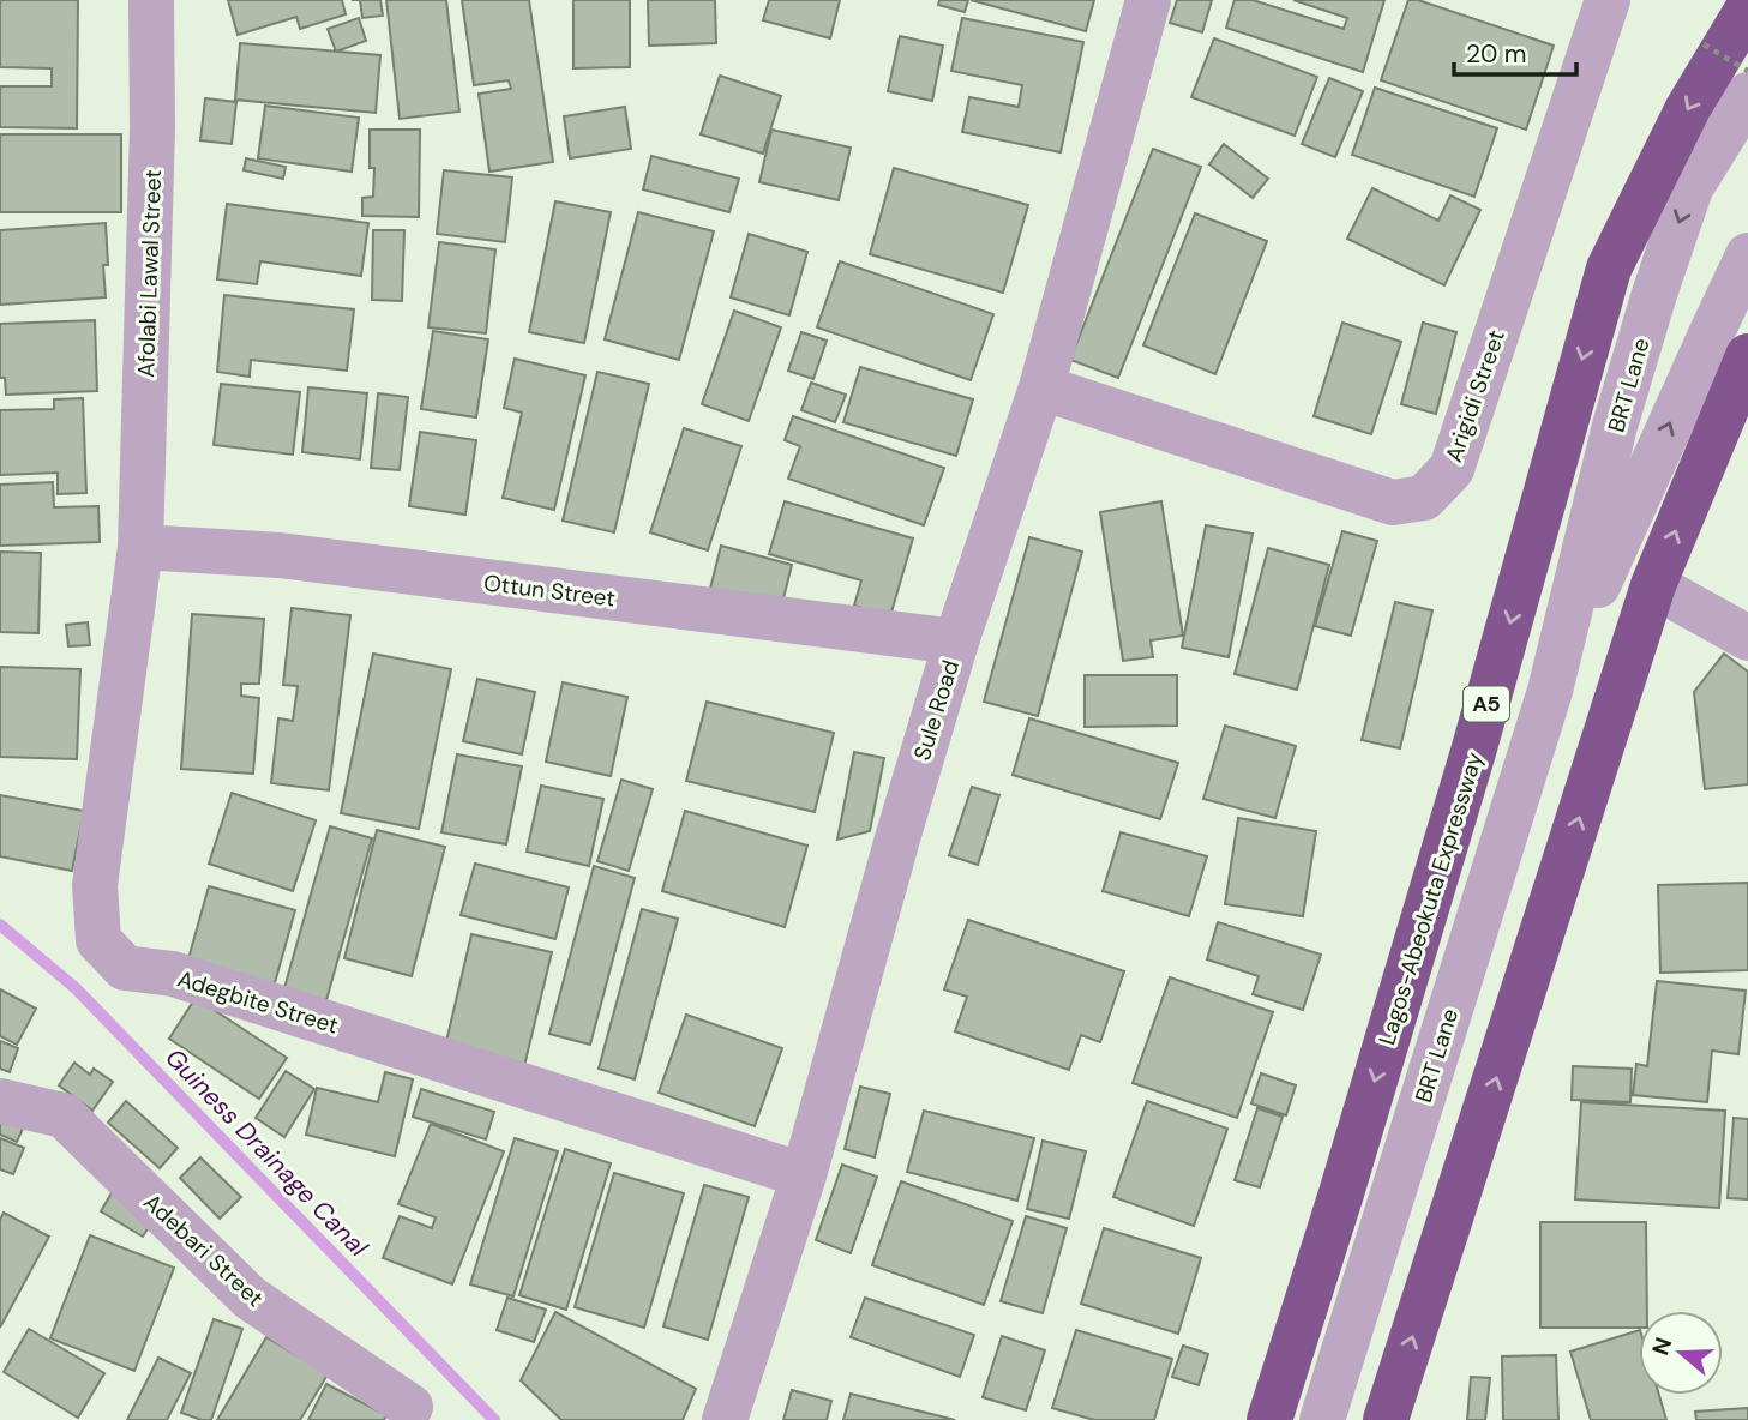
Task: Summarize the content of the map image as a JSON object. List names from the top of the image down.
{
  "streets": {
    "highway": ["A5", "Lagos-Abeokuta Expressway"],
    "street": [
      "Afolabi Lawal Street",
      "BRT Lane",
      "Arigidi Street",
      "Ottun Street",
      "Sule Road",
      "Adegbite Street",
      "Adebari Street"
    ]
  },
  "crossings": [
    ["Afolabi Lawal Street", "Ottun Street"],
    ["Afolabi Lawal Street", "Adegbite Street"],
    ["Arigidi Street", "Sule Road"],
    ["Ottun Street", "Sule Road"],
    ["Ottun Street", "Adegbite Street"],
    ["Sule Road", "Adegbite Street"]
  ],
  "water": ["Guiness Drainage Canal"],
  "scale_bar": "20 m",
  "north": "left"
}
